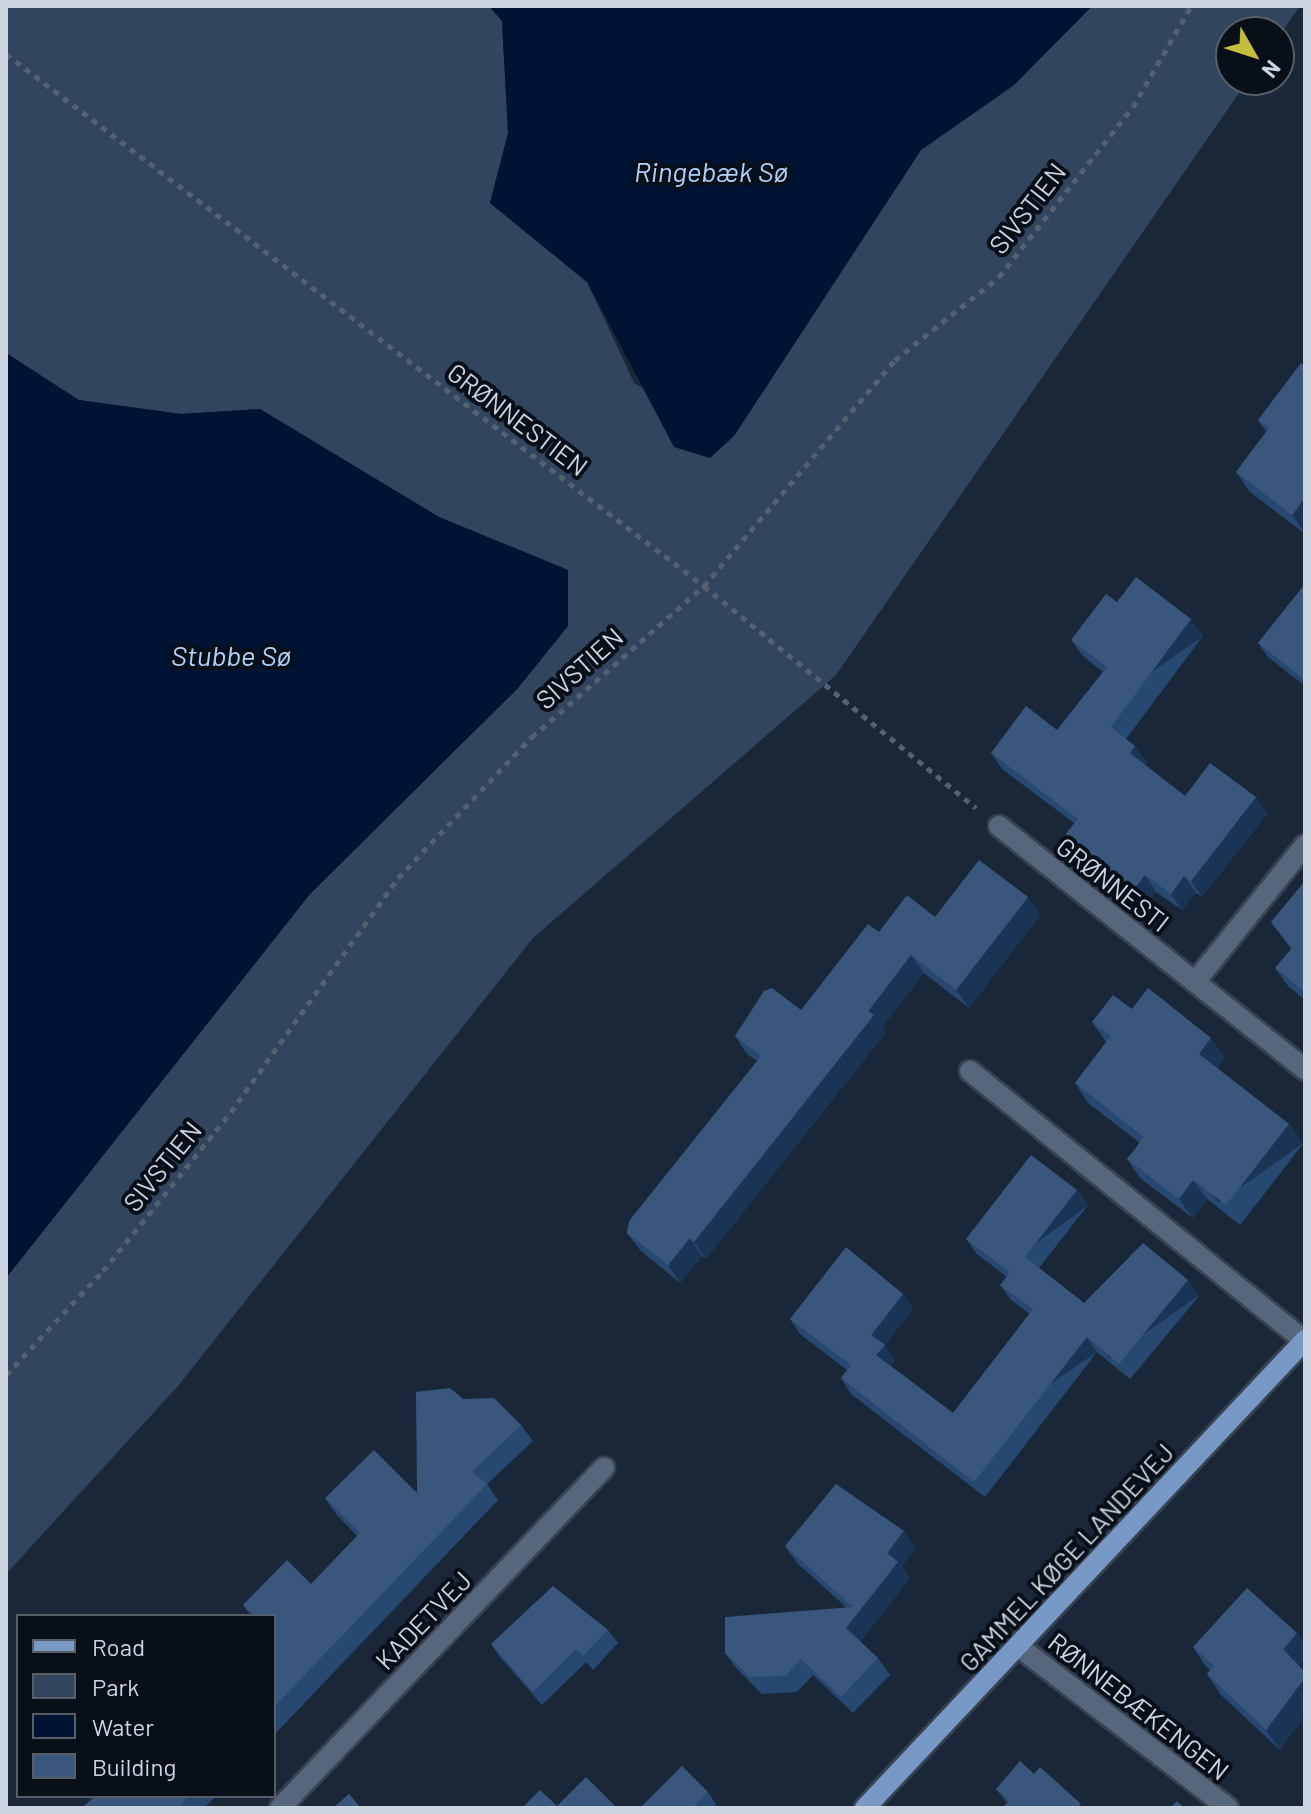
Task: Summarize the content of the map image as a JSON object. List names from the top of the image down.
{
  "streets": {
    "main road": ["GAMMEL KØGE LANDEVEJ"],
    "street": ["GRØNNESTI", "KADETVEJ", "RØNNEBÆKENGEN"],
    "path": ["SIVSTIEN", "GRØNNESTIEN"]
  },
  "crossings": [
    ["SIVSTIEN", "GRØNNESTIEN"],
    ["GRØNNESTIEN", "GRØNNESTI"],
    ["GAMMEL KØGE LANDEVEJ", "RØNNEBÆKENGEN"]
  ],
  "water": ["Ringebæk Sø", "Stubbe Sø"],
  "legend": [
    "Road",
    "Park",
    "Water",
    "Building"
  ],
  "north": "bottom right"
}
